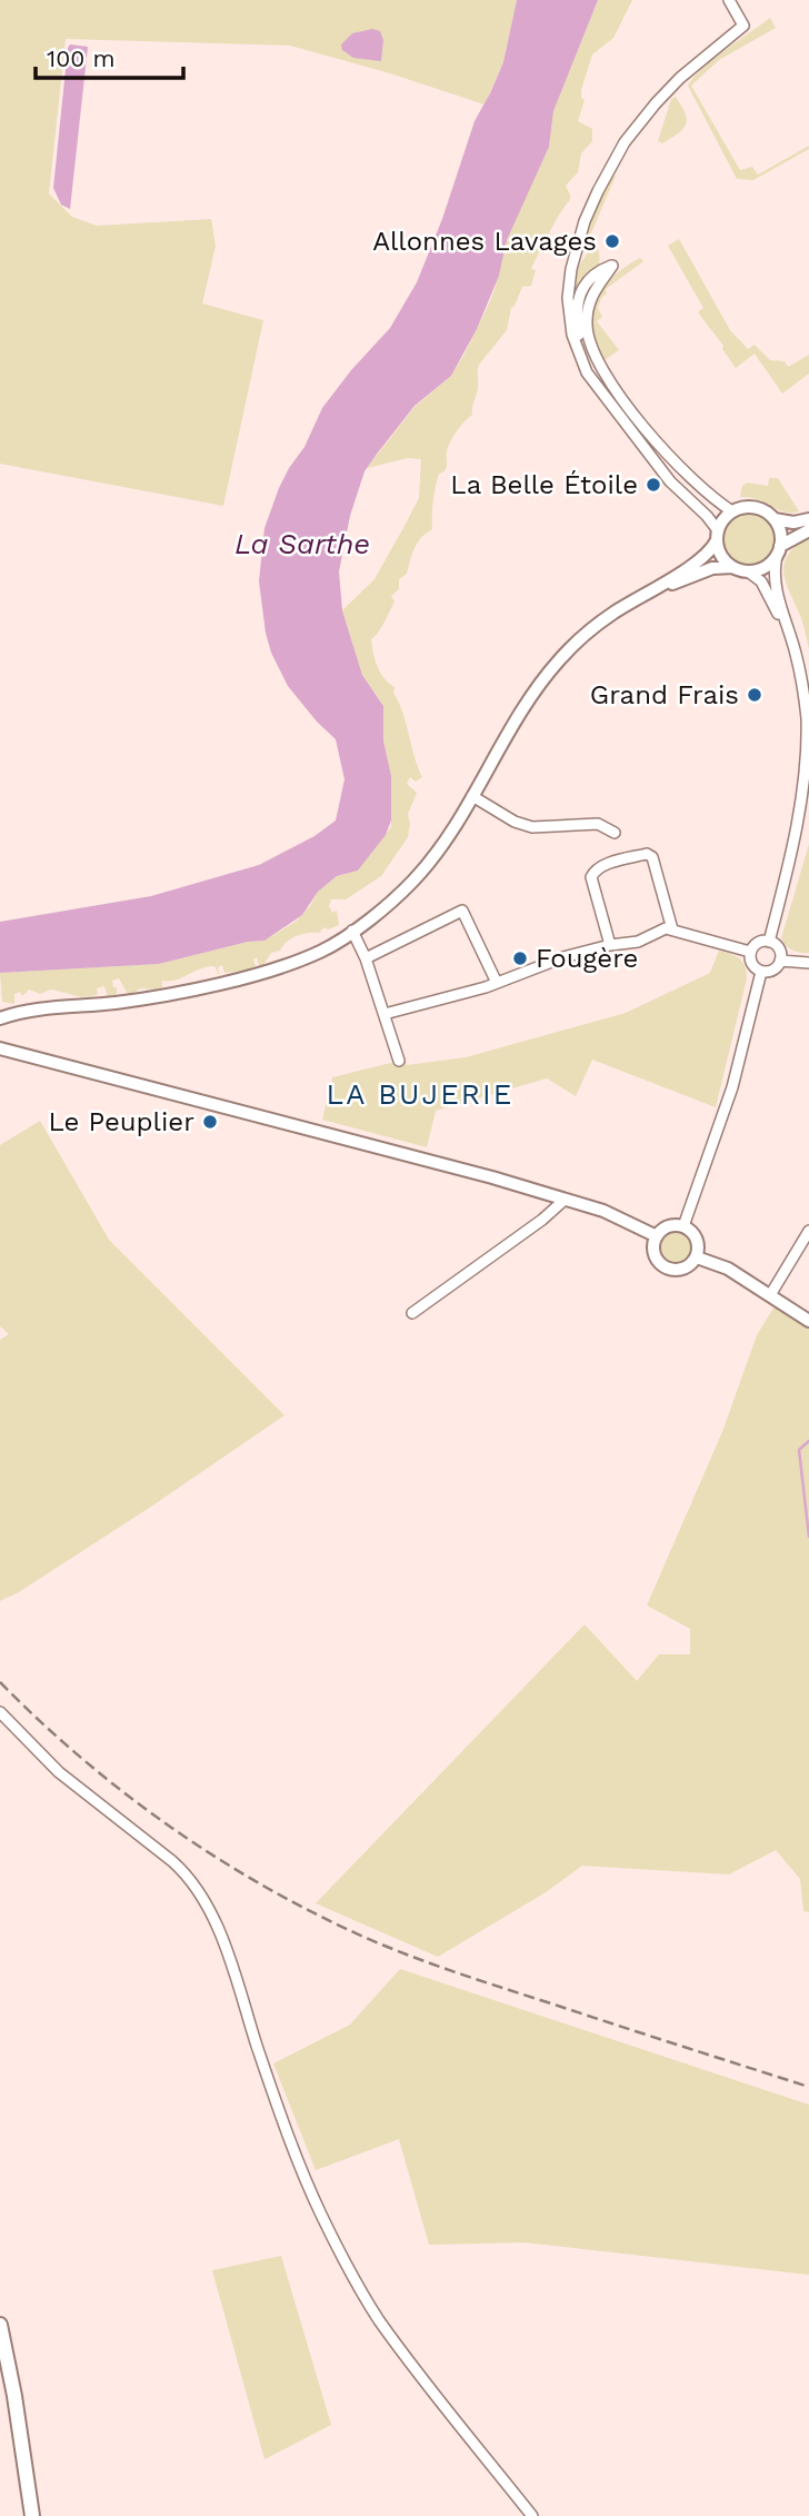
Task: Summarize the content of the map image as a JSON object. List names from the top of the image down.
{
  "districts": ["LA BUJERIE"],
  "water": ["La Sarthe"],
  "places": [
    "Allonnes Lavages",
    "La Belle Étoile",
    "Grand Frais",
    "Fougère",
    "Le Peuplier"
  ],
  "scale_bar": "100 m"
}
